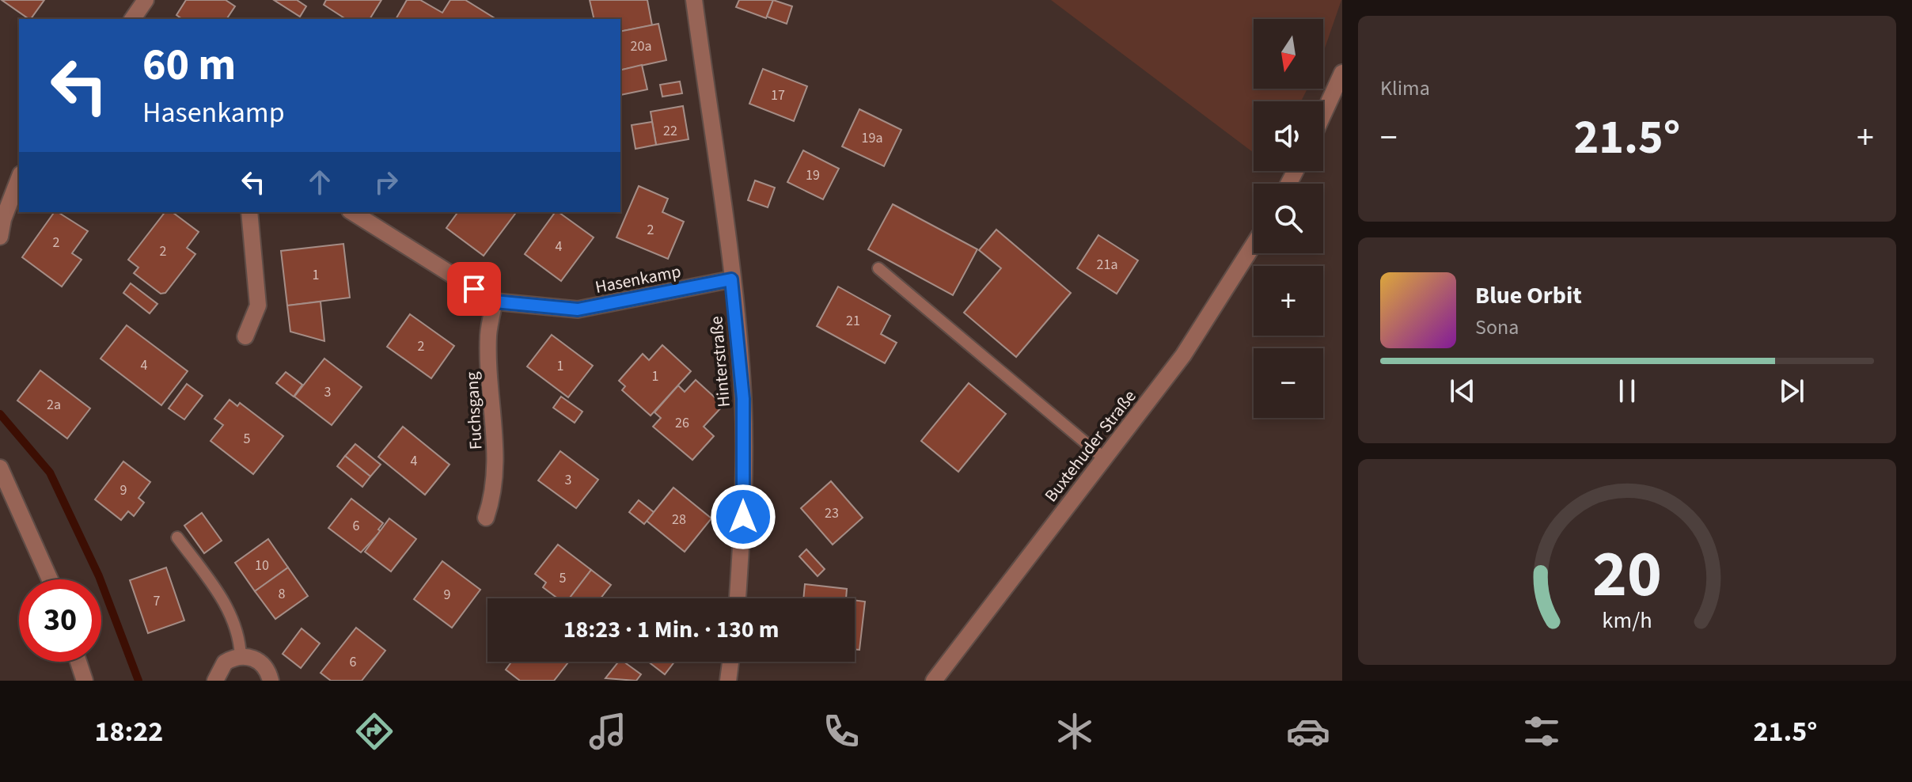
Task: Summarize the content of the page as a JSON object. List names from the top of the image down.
{
  "streets": {
    "street": [
      "Hasenkamp",
      "Hinterstraße",
      "Fuchsgang",
      "Buxtehuder Straße"
    ]
  },
  "crossings": [
    ["Hasenkamp", "Hinterstraße"],
    ["Hasenkamp", "Fuchsgang"]
  ],
  "house_numbers": [
    "20a",
    "17",
    "22",
    "19a",
    "19",
    "2",
    "2",
    "4",
    "2",
    "21a",
    "1",
    "21",
    "2",
    "4",
    "1",
    "1",
    "3",
    "2a",
    "26",
    "5",
    "4",
    "3",
    "9",
    "23",
    "28",
    "6",
    "10",
    "5",
    "8",
    "9",
    "7",
    "6"
  ],
  "north": "bottom",
  "page": {
    "tile": "Klima",
    "map_buttons": ["+", "−"],
    "turn": ["60 m", "Hasenkamp"],
    "heat": ["−", "21.5°", "+"],
    "song": ["Blue Orbit", "Sona"],
    "limit": "30",
    "trip": "18:23 · 1 Min. · 130 m",
    "tabs": ["18:22", "21.5°"],
    "gauge": ["20", "km/h"]
  }
}
